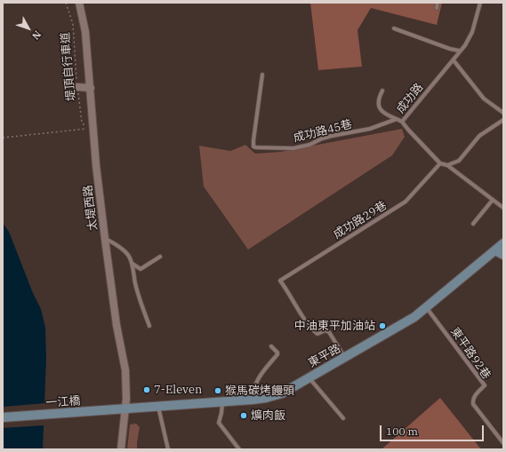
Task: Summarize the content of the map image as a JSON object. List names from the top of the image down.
{
  "streets": {
    "main road": ["東平路", "一江橋"],
    "street": ["太堤西路"],
    "lane": [
      "成功路",
      "成功路45巷",
      "成功路29巷",
      "東平路92巷"
    ],
    "path": ["堤頂自行車道"]
  },
  "crossings": [
    ["成功路", "成功路29巷"],
    ["太堤西路", "東平路"],
    ["太堤西路", "一江橋"],
    ["成功路29巷", "東平路"],
    ["東平路92巷", "東平路"],
    ["東平路", "一江橋"]
  ],
  "places": [
    "中油東平加油站",
    "7-Eleven",
    "猴馬碳烤饅頭",
    "爌肉飯"
  ],
  "scale_bar": "100 m",
  "north": "bottom right"
}
